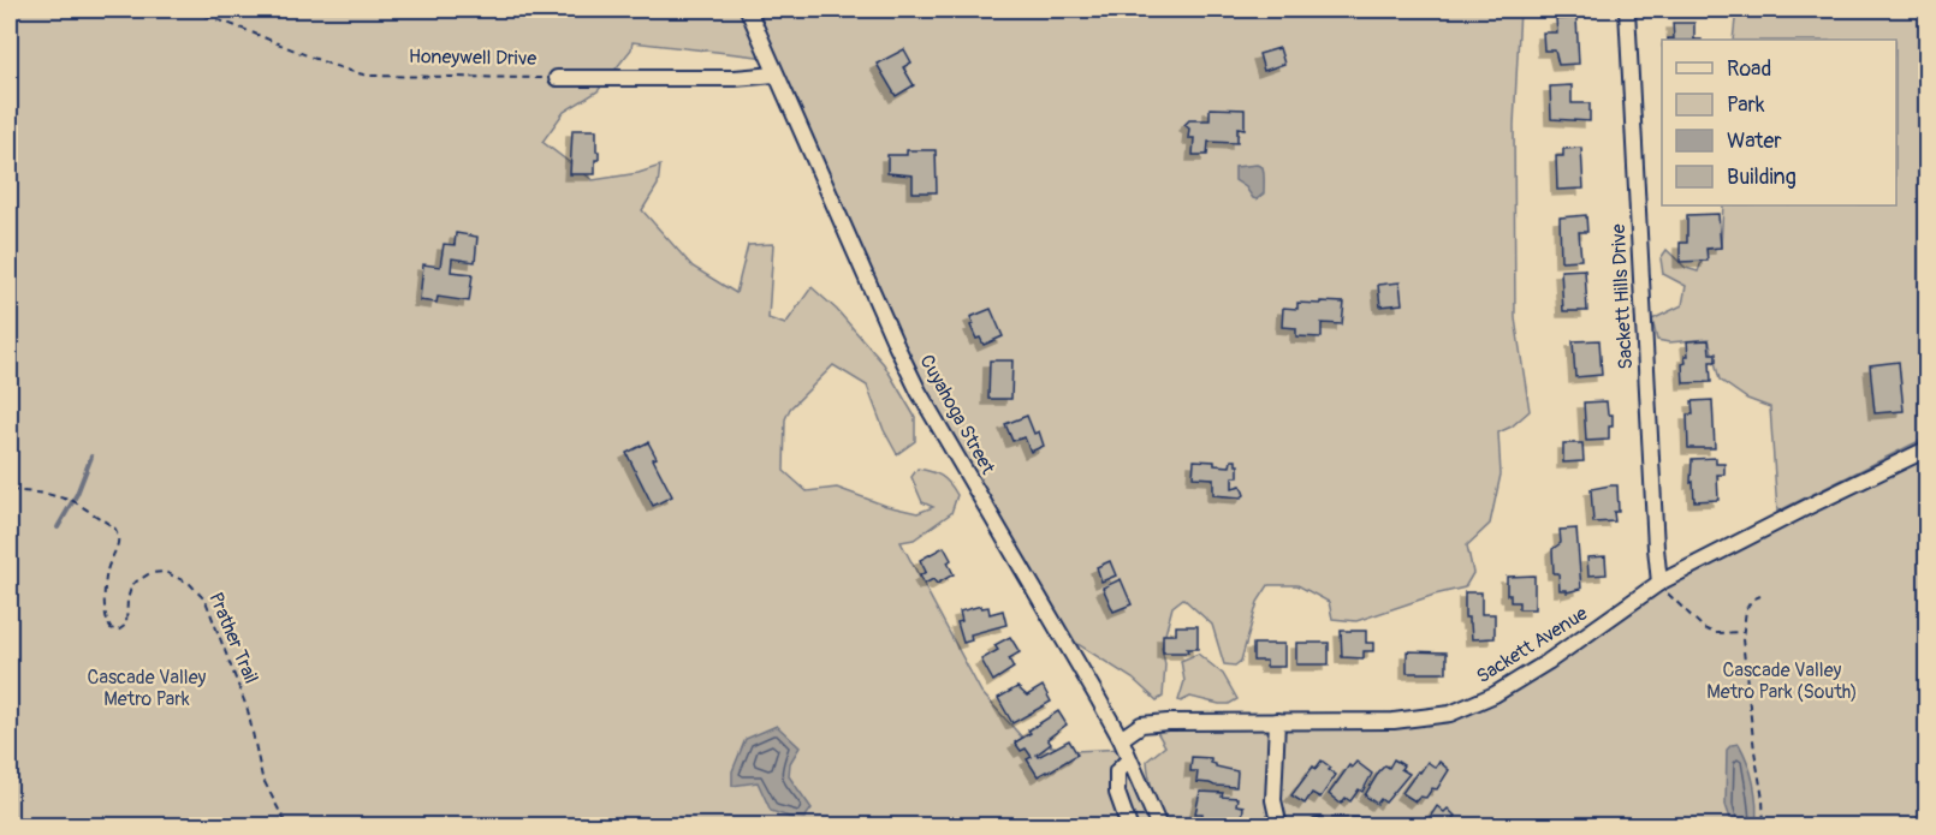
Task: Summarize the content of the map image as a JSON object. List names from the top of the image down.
{
  "streets": {
    "street": [
      "Honeywell Drive",
      "Sackett Hills Drive",
      "Cuyahoga Street",
      "Sackett Avenue"
    ],
    "path": ["Prather Trail"]
  },
  "crossings": [
    ["Honeywell Drive", "Cuyahoga Street"],
    ["Sackett Hills Drive", "Sackett Avenue"],
    ["Cuyahoga Street", "Sackett Avenue"]
  ],
  "parks": ["Cascade Valley Metro Park (South)", "Cascade Valley Metro Park"],
  "legend": [
    "Road",
    "Park",
    "Water",
    "Building"
  ]
}
